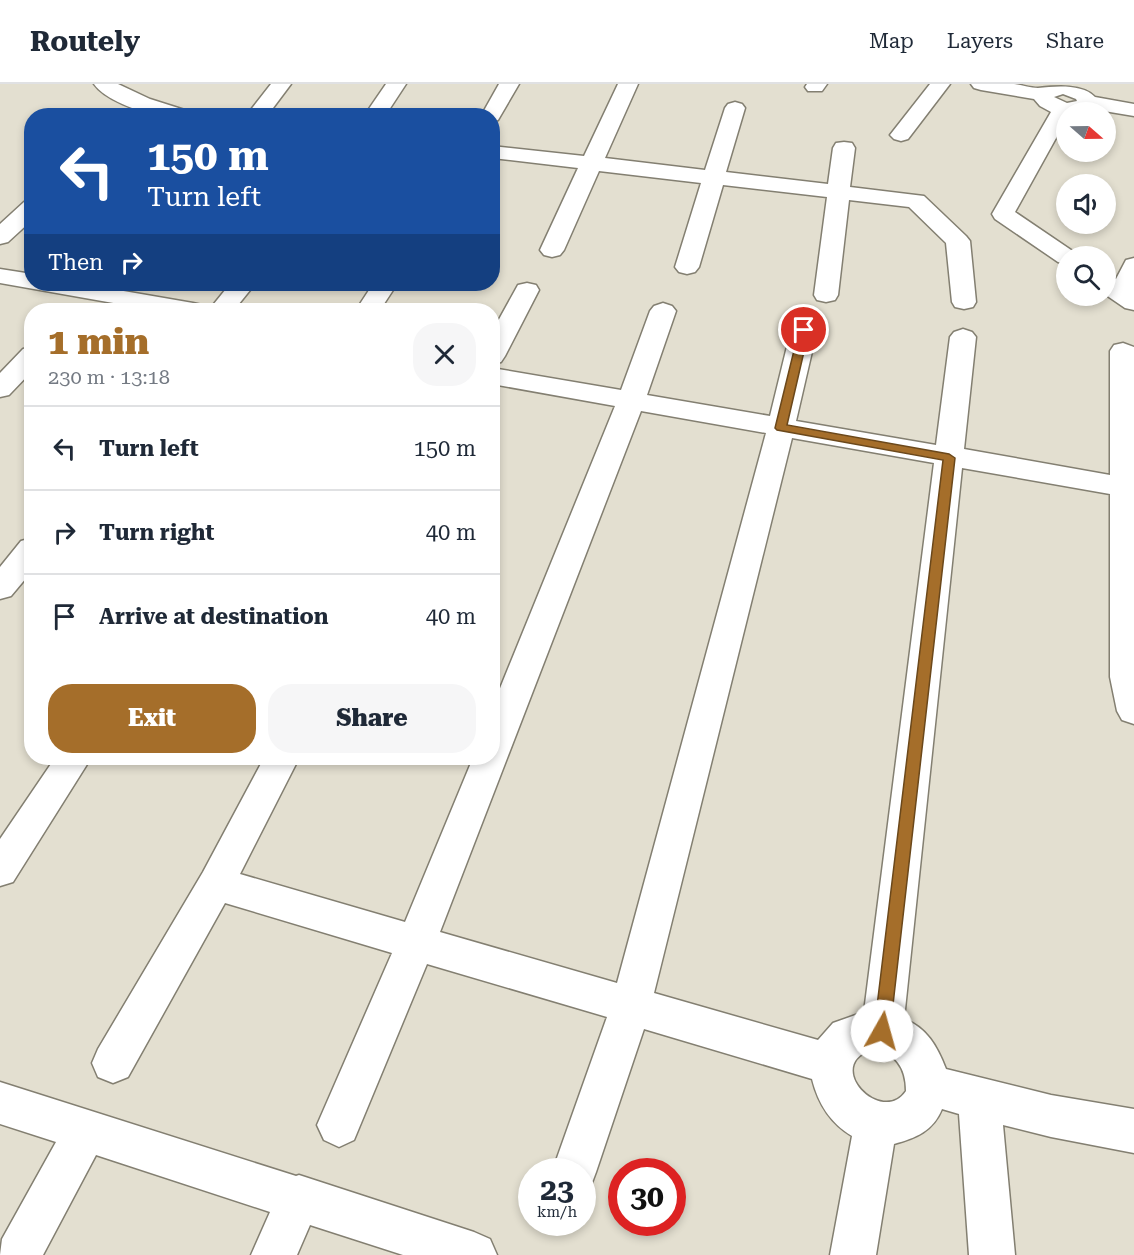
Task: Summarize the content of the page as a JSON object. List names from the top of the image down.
{
  "north": "right",
  "page": {
    "header": "Routely",
    "nav": ["Map", "Layers", "Share"],
    "turn": ["150 m", "Turn left"],
    "then": "Then",
    "heading": ["1 min", "230 m · 13:18"],
    "list": [
      {
        "name": "Turn left",
        "value": "150 m"
      },
      {
        "name": "Turn right",
        "value": "40 m"
      },
      {
        "name": "Arrive at destination",
        "value": "40 m"
      }
    ],
    "buttons": ["Exit", "Share"],
    "speed": "23 km/h",
    "limit": "30"
  }
}
